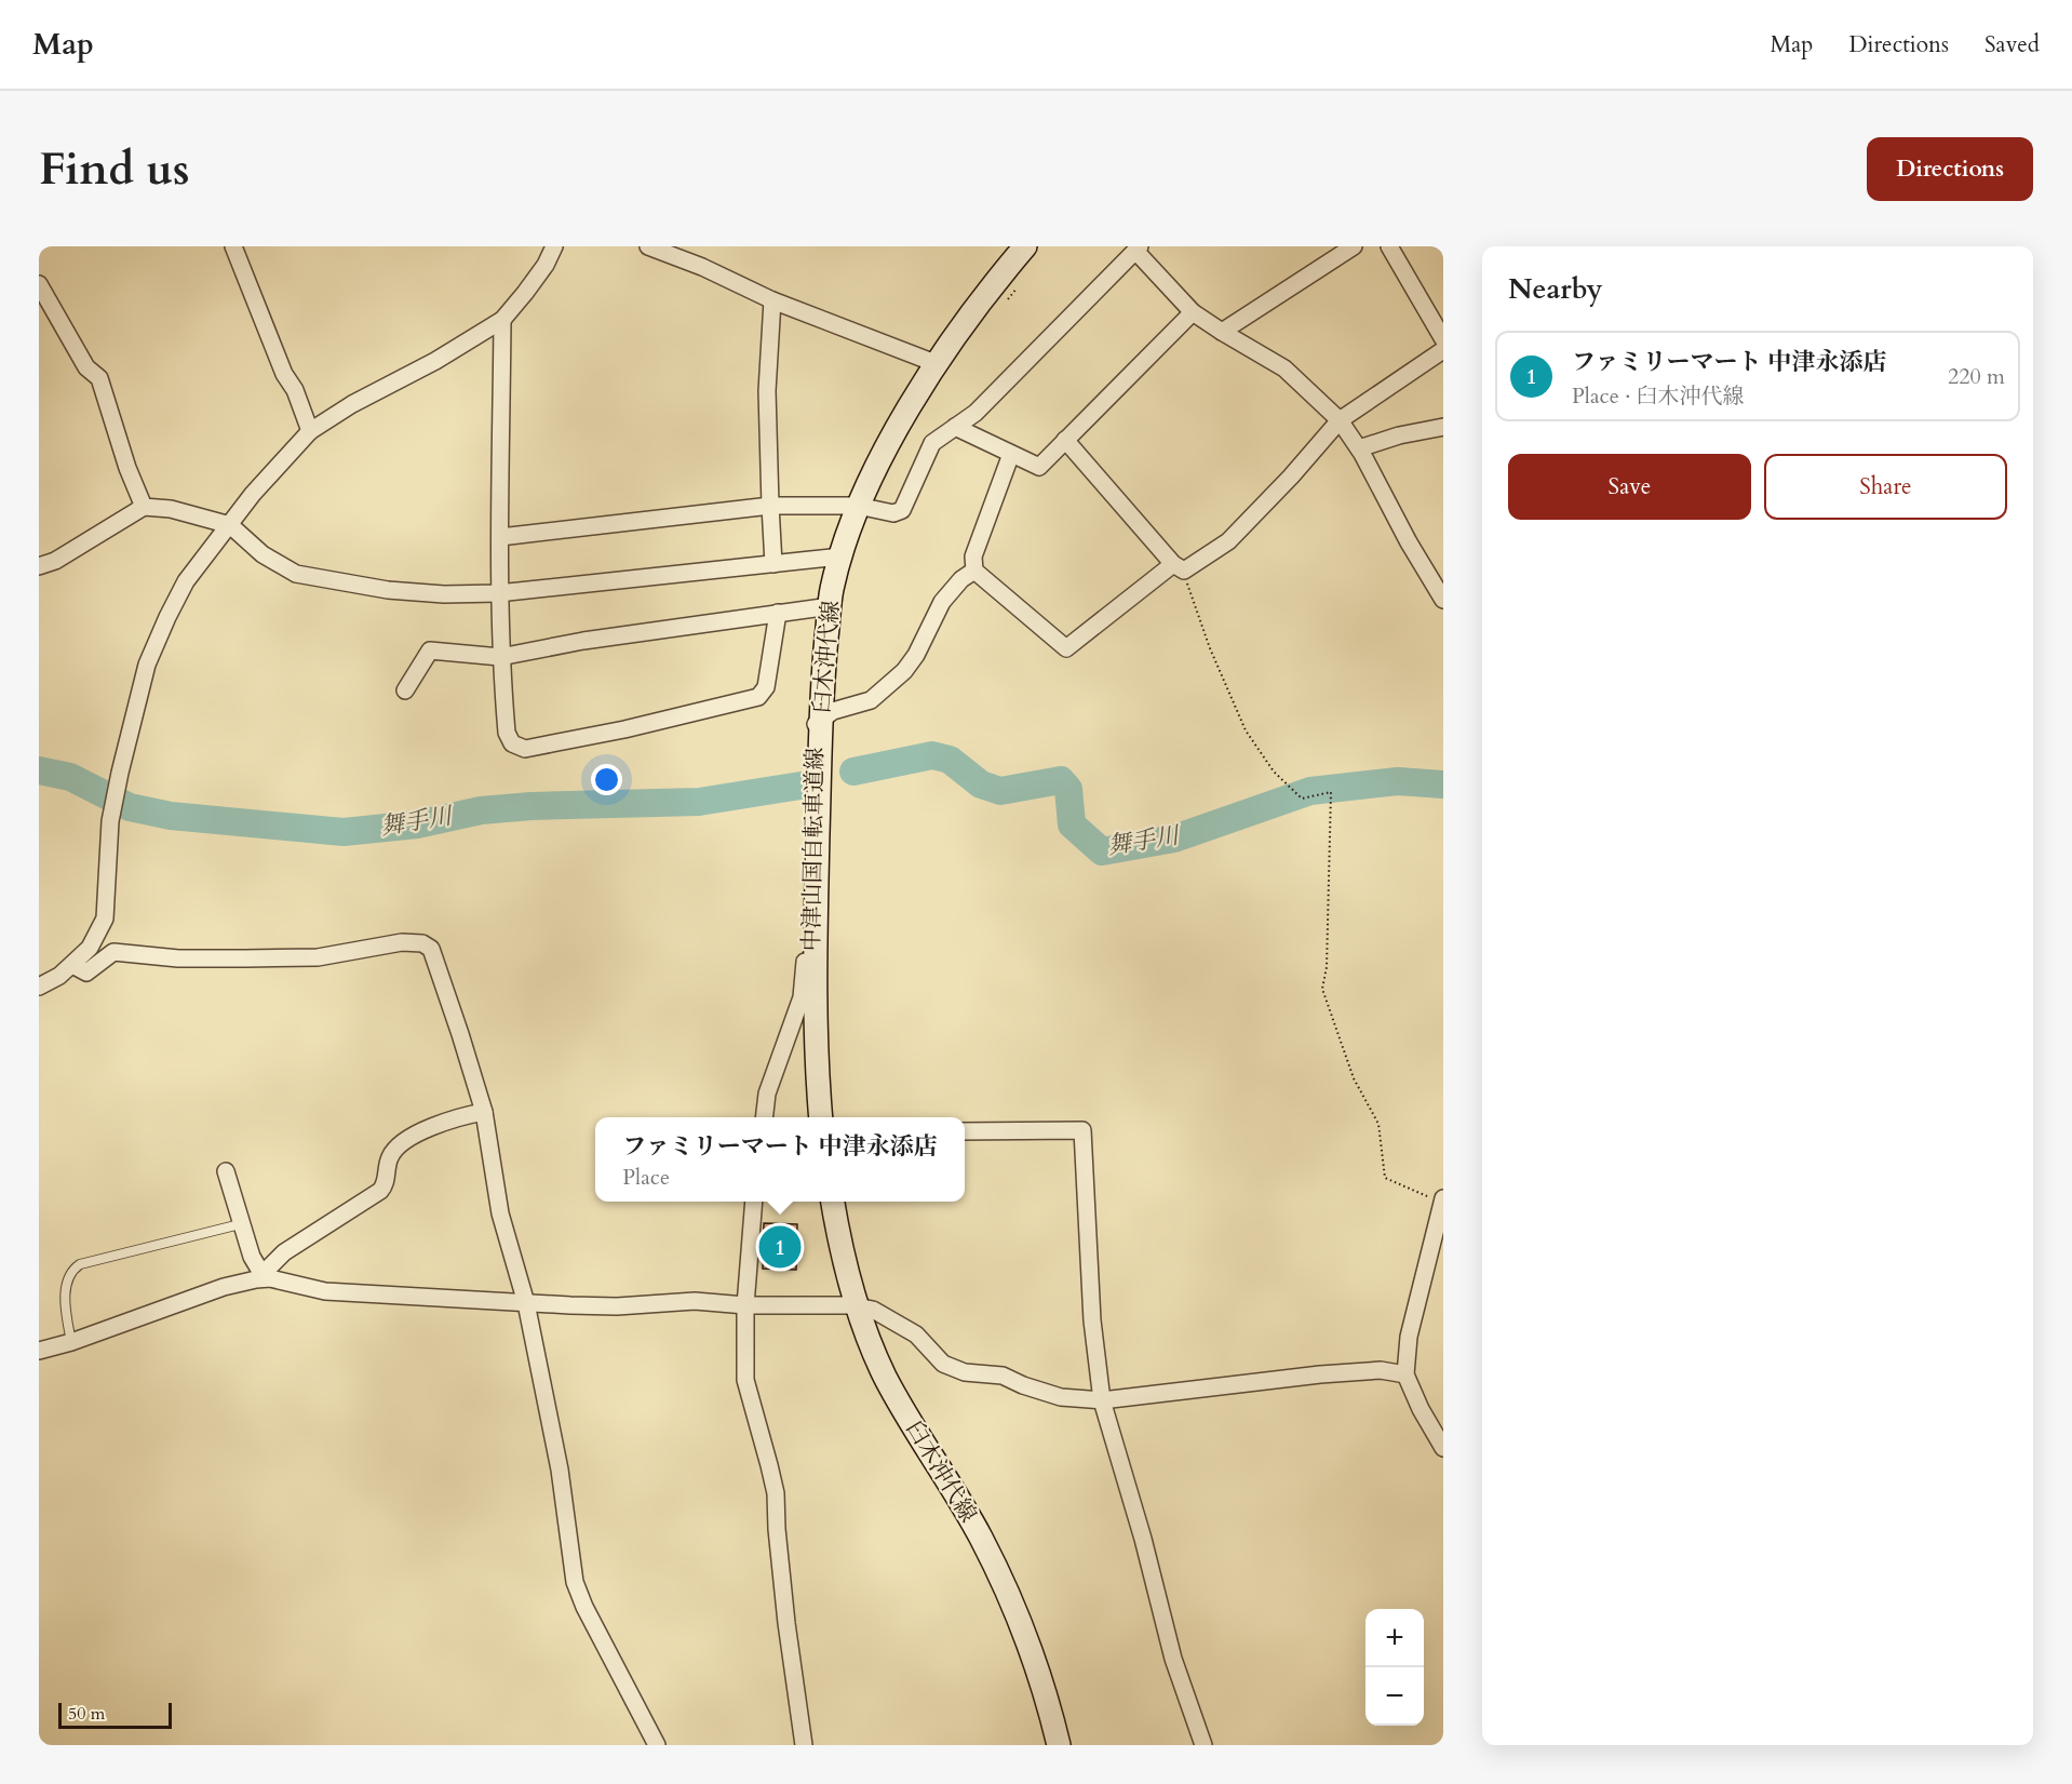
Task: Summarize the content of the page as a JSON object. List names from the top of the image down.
{
  "streets": {
    "main road": ["臼木沖代線"]
  },
  "water": ["舞手川"],
  "scale_bar": "50 m",
  "page": {
    "header": "Map",
    "nav": ["Map", "Directions", "Saved"],
    "buttons": [
      "Directions",
      ["Save", "Share"]
    ],
    "title": "Find us",
    "heading": "Nearby",
    "list": [
      {
        "mark": "1",
        "name": "ファミリーマート 中津永添店",
        "note": "Place · 臼木沖代線",
        "value": "220 m"
      }
    ],
    "popup": ["ファミリーマート 中津永添店", "Place"],
    "pins": "1",
    "map_buttons": ["+", "−"],
    "scale": "50 m"
  }
}
